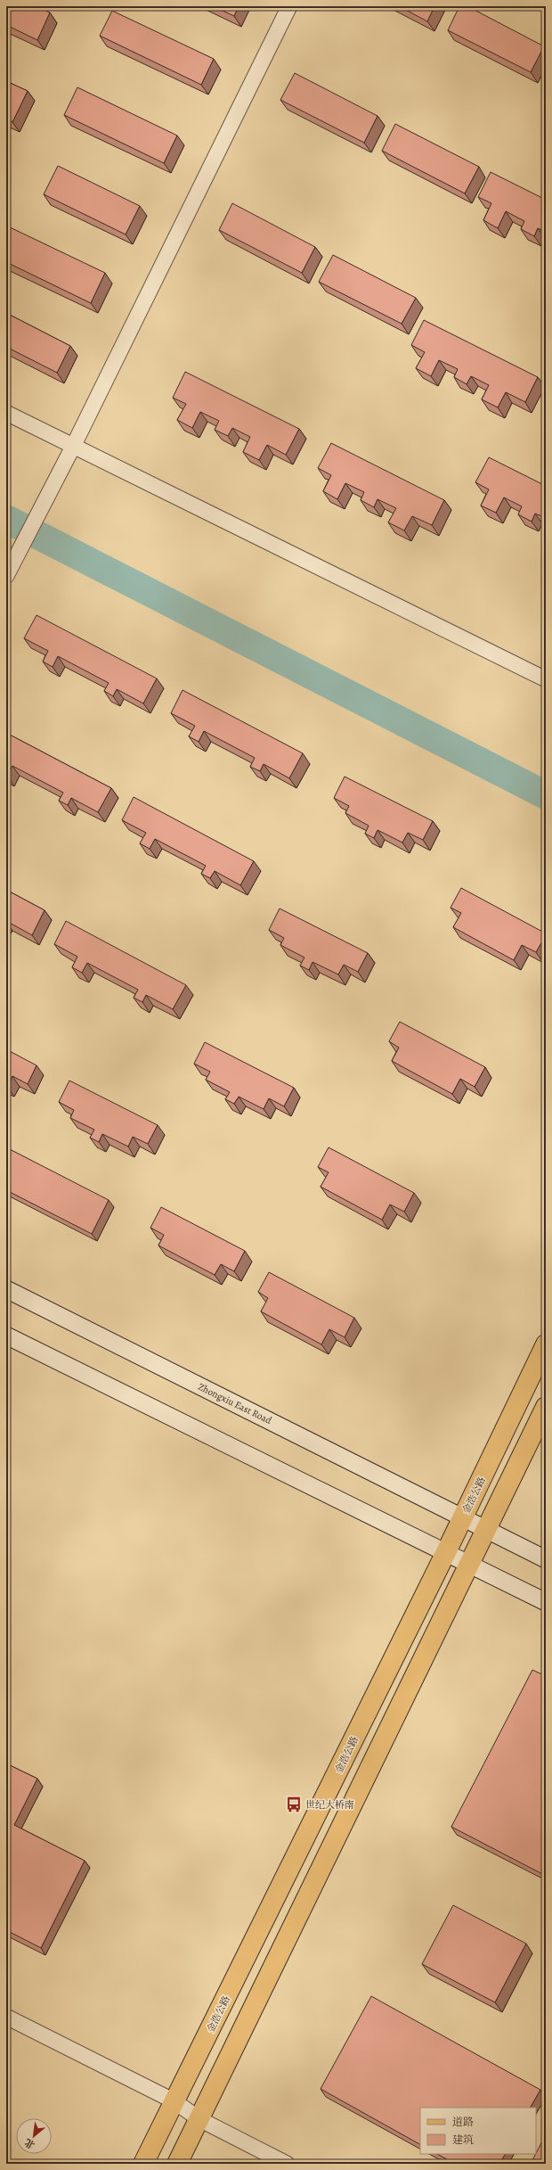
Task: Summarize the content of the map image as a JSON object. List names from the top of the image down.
{
  "streets": {
    "main road": ["Zhongxiu East Road", "金浩公路"]
  },
  "crossings": [
    ["Zhongxiu East Road", "金浩公路"]
  ],
  "places": {
    "bus stop": ["世纪大桥南"]
  },
  "legend": ["道路", "建筑"],
  "north": "bottom left"
}
